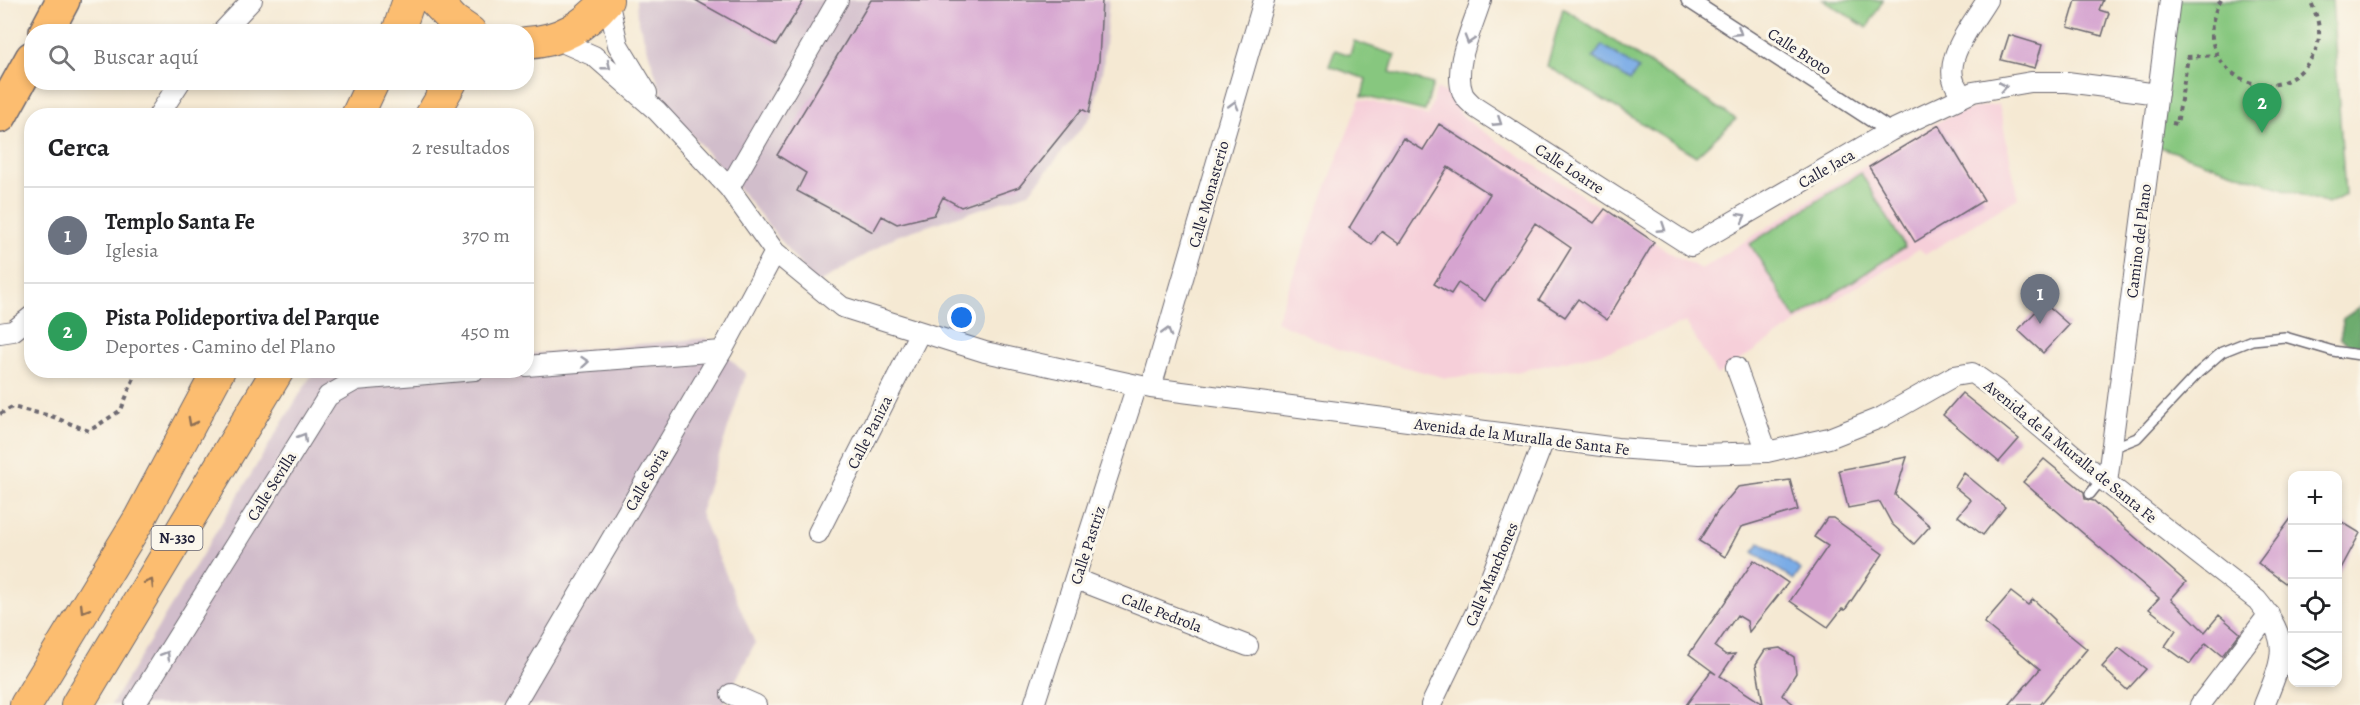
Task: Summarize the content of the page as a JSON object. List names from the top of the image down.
{
  "streets": {
    "highway": ["N-330"],
    "street": [
      "Calle Broto",
      "Calle Loarre",
      "Calle Jaca",
      "Calle Monasterio",
      "Camino del Plano",
      "Calle Paniza",
      "Avenida de la Muralla de Santa Fe",
      "Calle Soria",
      "Calle Sevilla",
      "Calle Pastriz",
      "Calle Manchones",
      "Calle Pedrola"
    ]
  },
  "crossings": [
    ["Calle Broto", "Calle Jaca"],
    ["Calle Loarre", "Calle Jaca"],
    ["Calle Jaca", "Camino del Plano"],
    ["Calle Monasterio", "Avenida de la Muralla de Santa Fe"],
    ["Calle Monasterio", "Calle Pastriz"],
    ["Camino del Plano", "Avenida de la Muralla de Santa Fe"],
    ["Calle Paniza", "Avenida de la Muralla de Santa Fe"],
    ["Avenida de la Muralla de Santa Fe", "Calle Soria"],
    ["Avenida de la Muralla de Santa Fe", "Calle Pastriz"],
    ["Avenida de la Muralla de Santa Fe", "Calle Manchones"],
    ["Calle Pastriz", "Calle Pedrola"]
  ],
  "one_way": [
    "Calle Broto",
    "Calle Loarre",
    "Calle Jaca",
    "Calle Monasterio",
    "Calle Sevilla"
  ],
  "page": {
    "search": "Buscar aquí",
    "pins": ["2", "1"],
    "heading": ["Cerca", "2 resultados"],
    "list": [
      {
        "mark": "1",
        "name": "Templo Santa Fe",
        "note": "Iglesia",
        "value": "370 m"
      },
      {
        "mark": "2",
        "name": "Pista Polideportiva del Parque",
        "note": "Deportes · Camino del Plano",
        "value": "450 m"
      }
    ],
    "map_buttons": ["+", "−"]
  }
}
